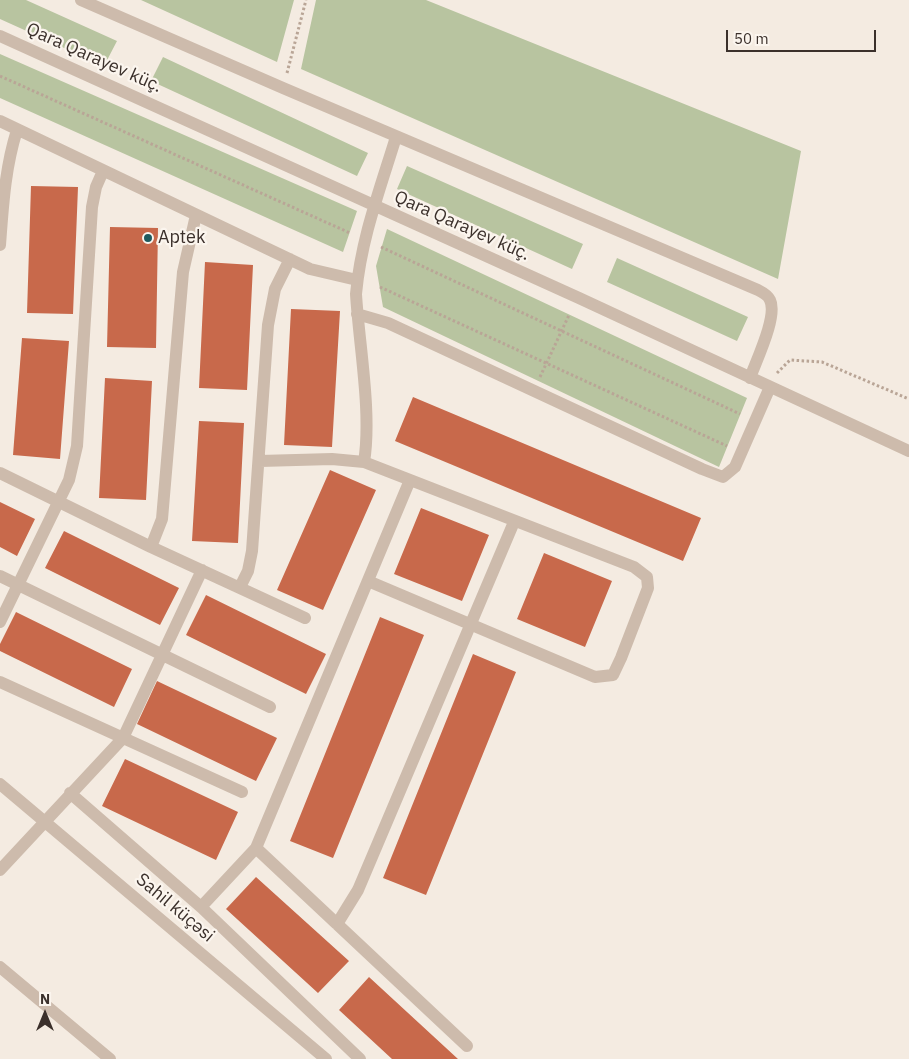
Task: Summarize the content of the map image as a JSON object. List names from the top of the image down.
{
  "streets": {
    "street": ["Qara Qarayev küç.", "Sahil küçəsi"]
  },
  "places": ["Aptek"],
  "scale_bar": "50 m",
  "north": "top"
}
